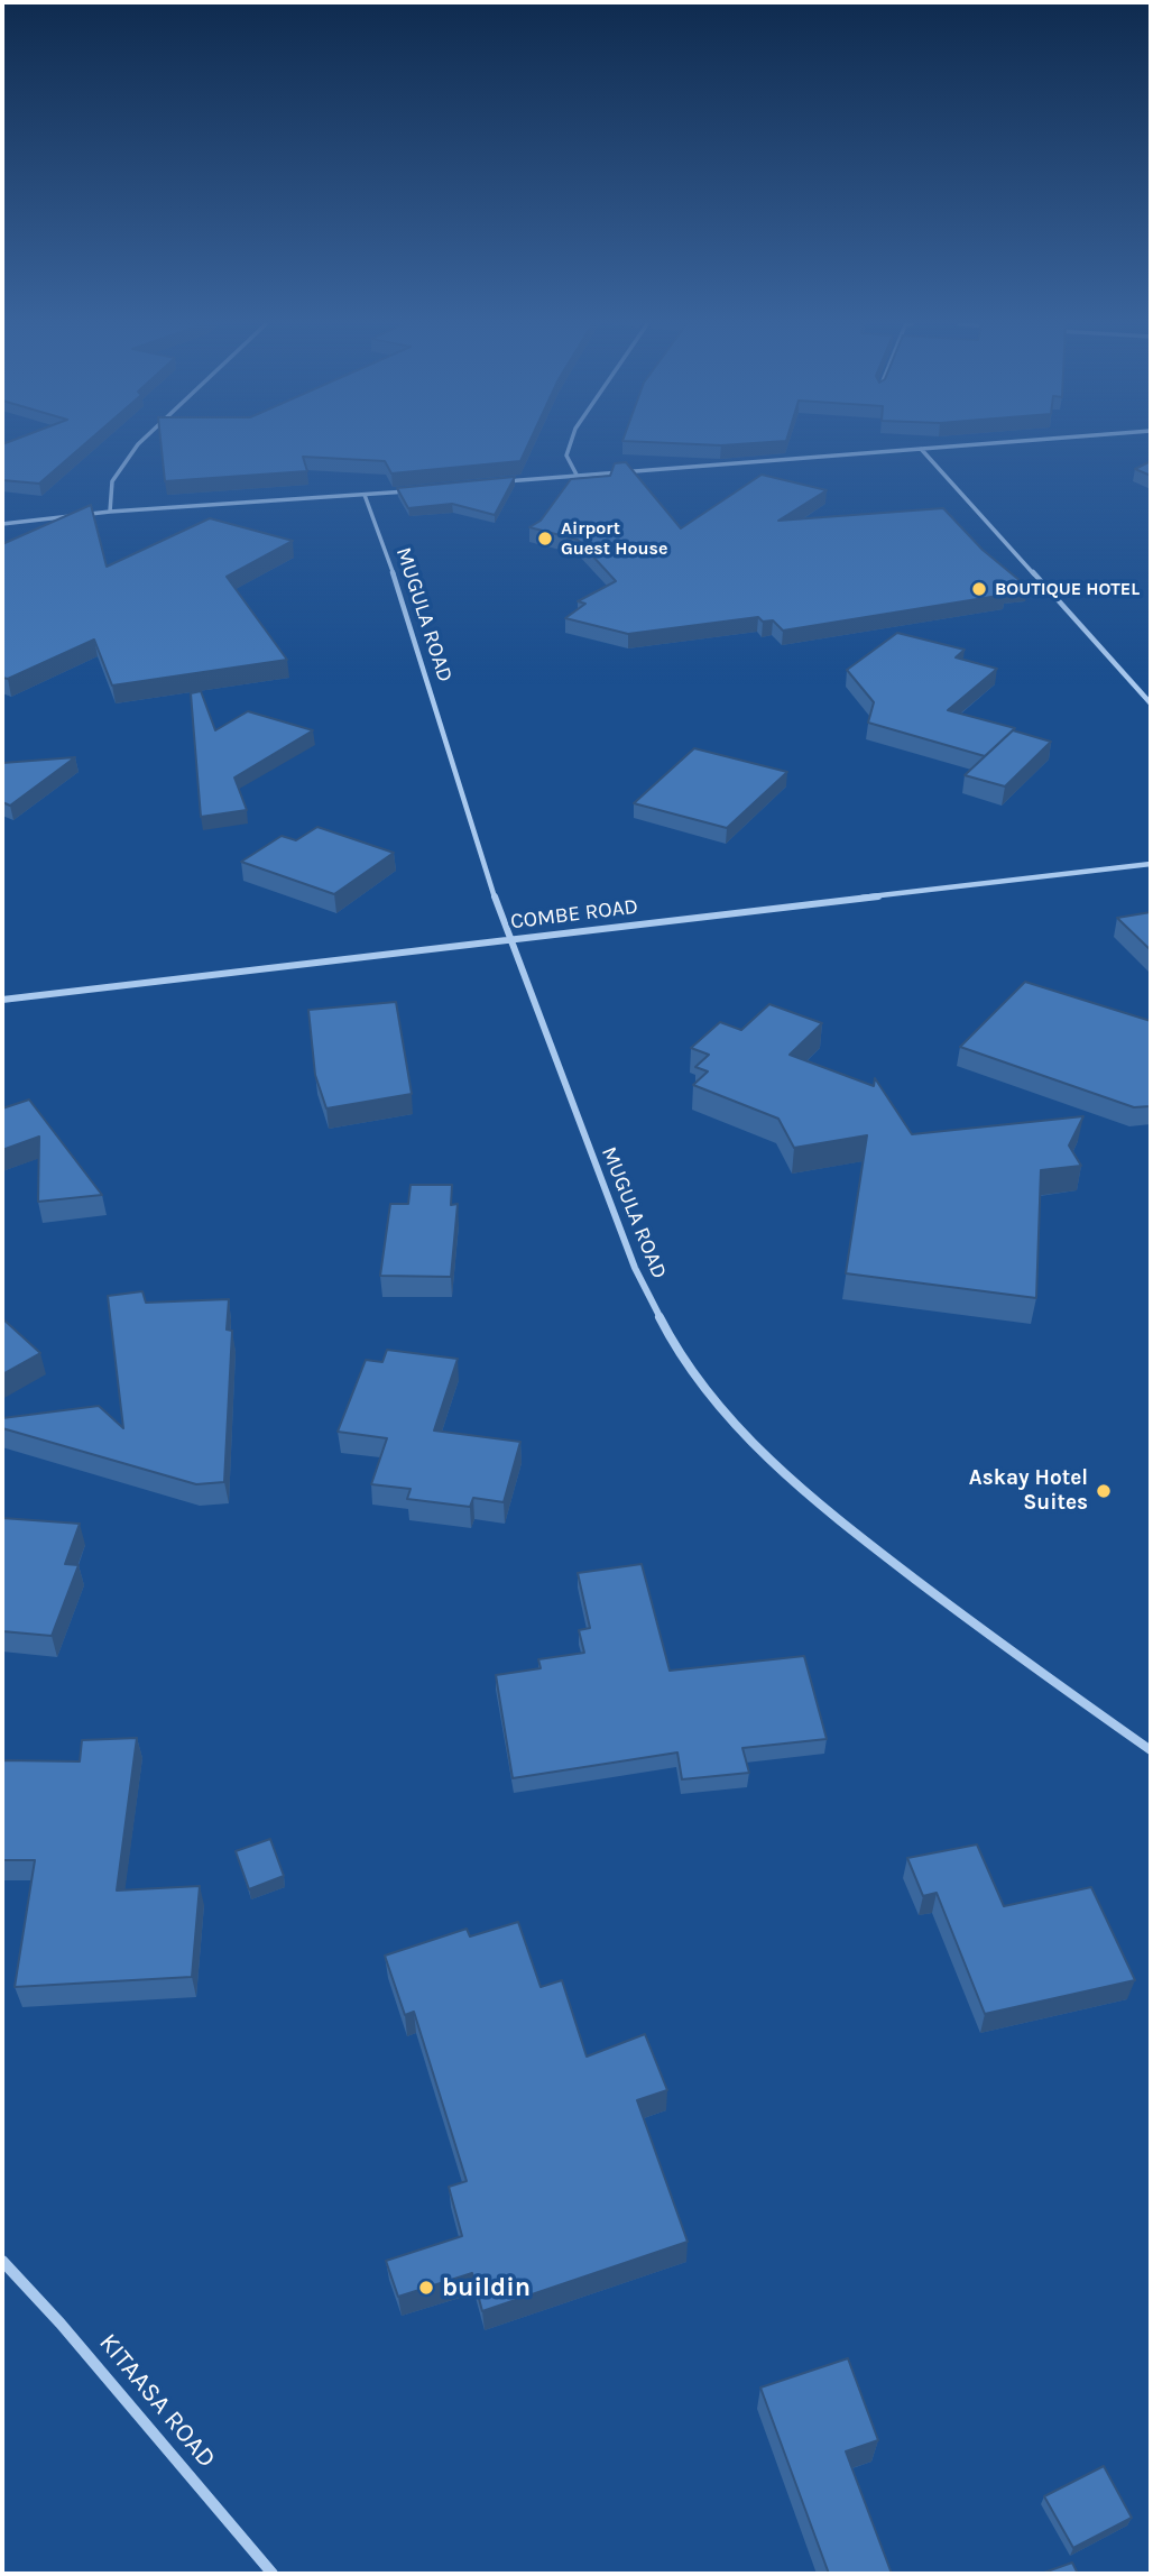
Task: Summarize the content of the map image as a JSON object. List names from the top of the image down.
{
  "streets": {
    "street": ["MUGULA ROAD", "COMBE ROAD", "KITAASA ROAD"]
  },
  "crossings": [
    ["MUGULA ROAD", "COMBE ROAD"]
  ],
  "places": [
    "Airport Guest House",
    "BOUTIQUE HOTEL",
    "Askay Hotel Suites",
    "buildin"
  ]
}
